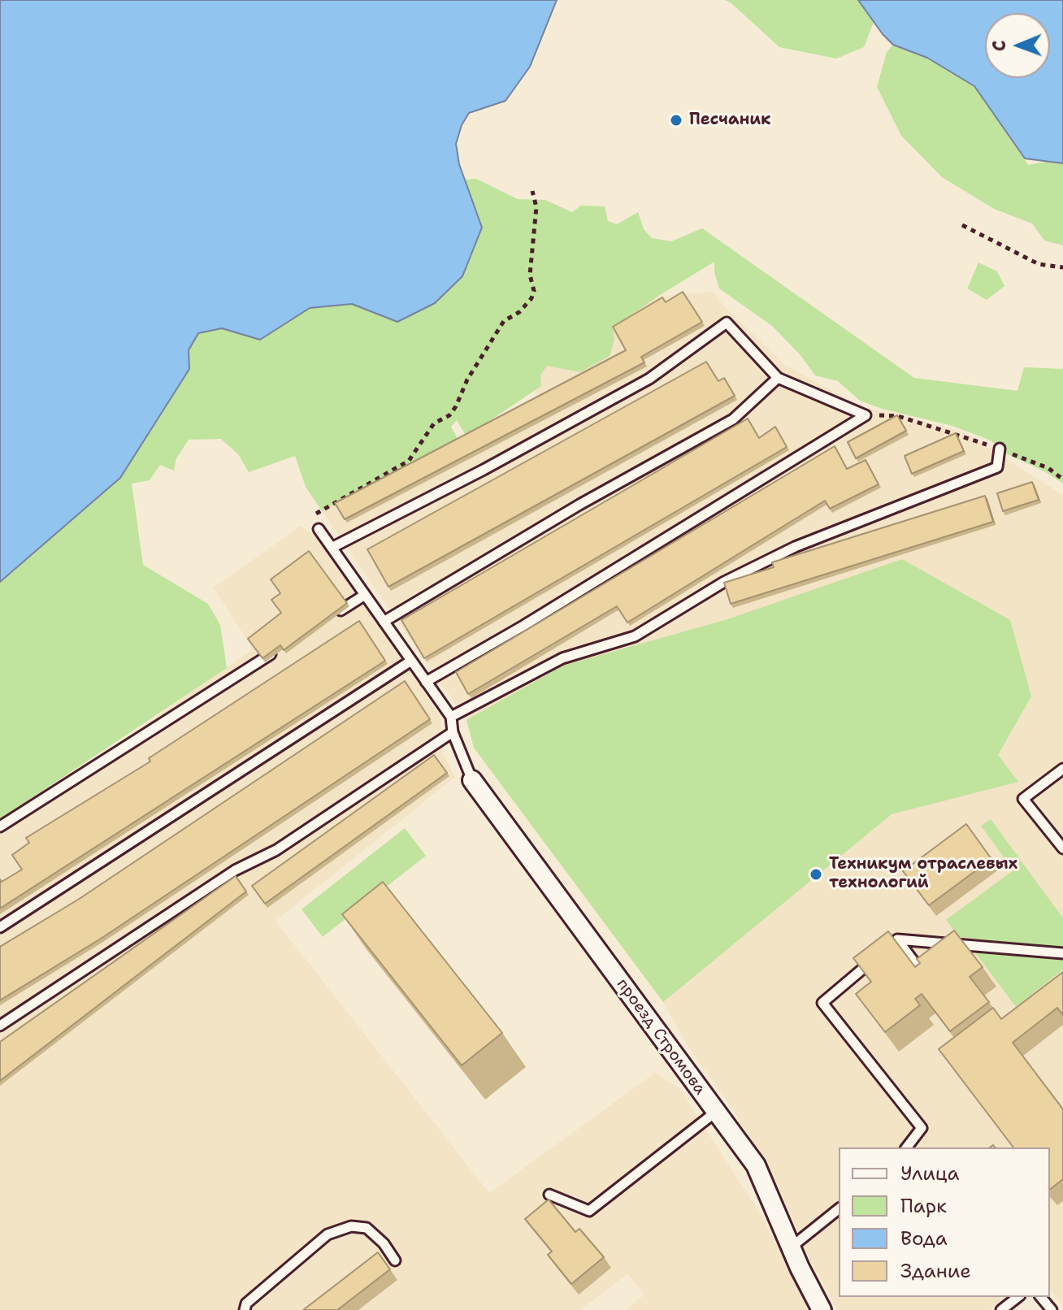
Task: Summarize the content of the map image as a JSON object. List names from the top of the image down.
{
  "streets": {
    "street": ["проезд Стромова"]
  },
  "places": ["Песчаник", "Техникум отраслевых технологий"],
  "legend": [
    "Улица",
    "Парк",
    "Вода",
    "Здание"
  ],
  "north": "left"
}
